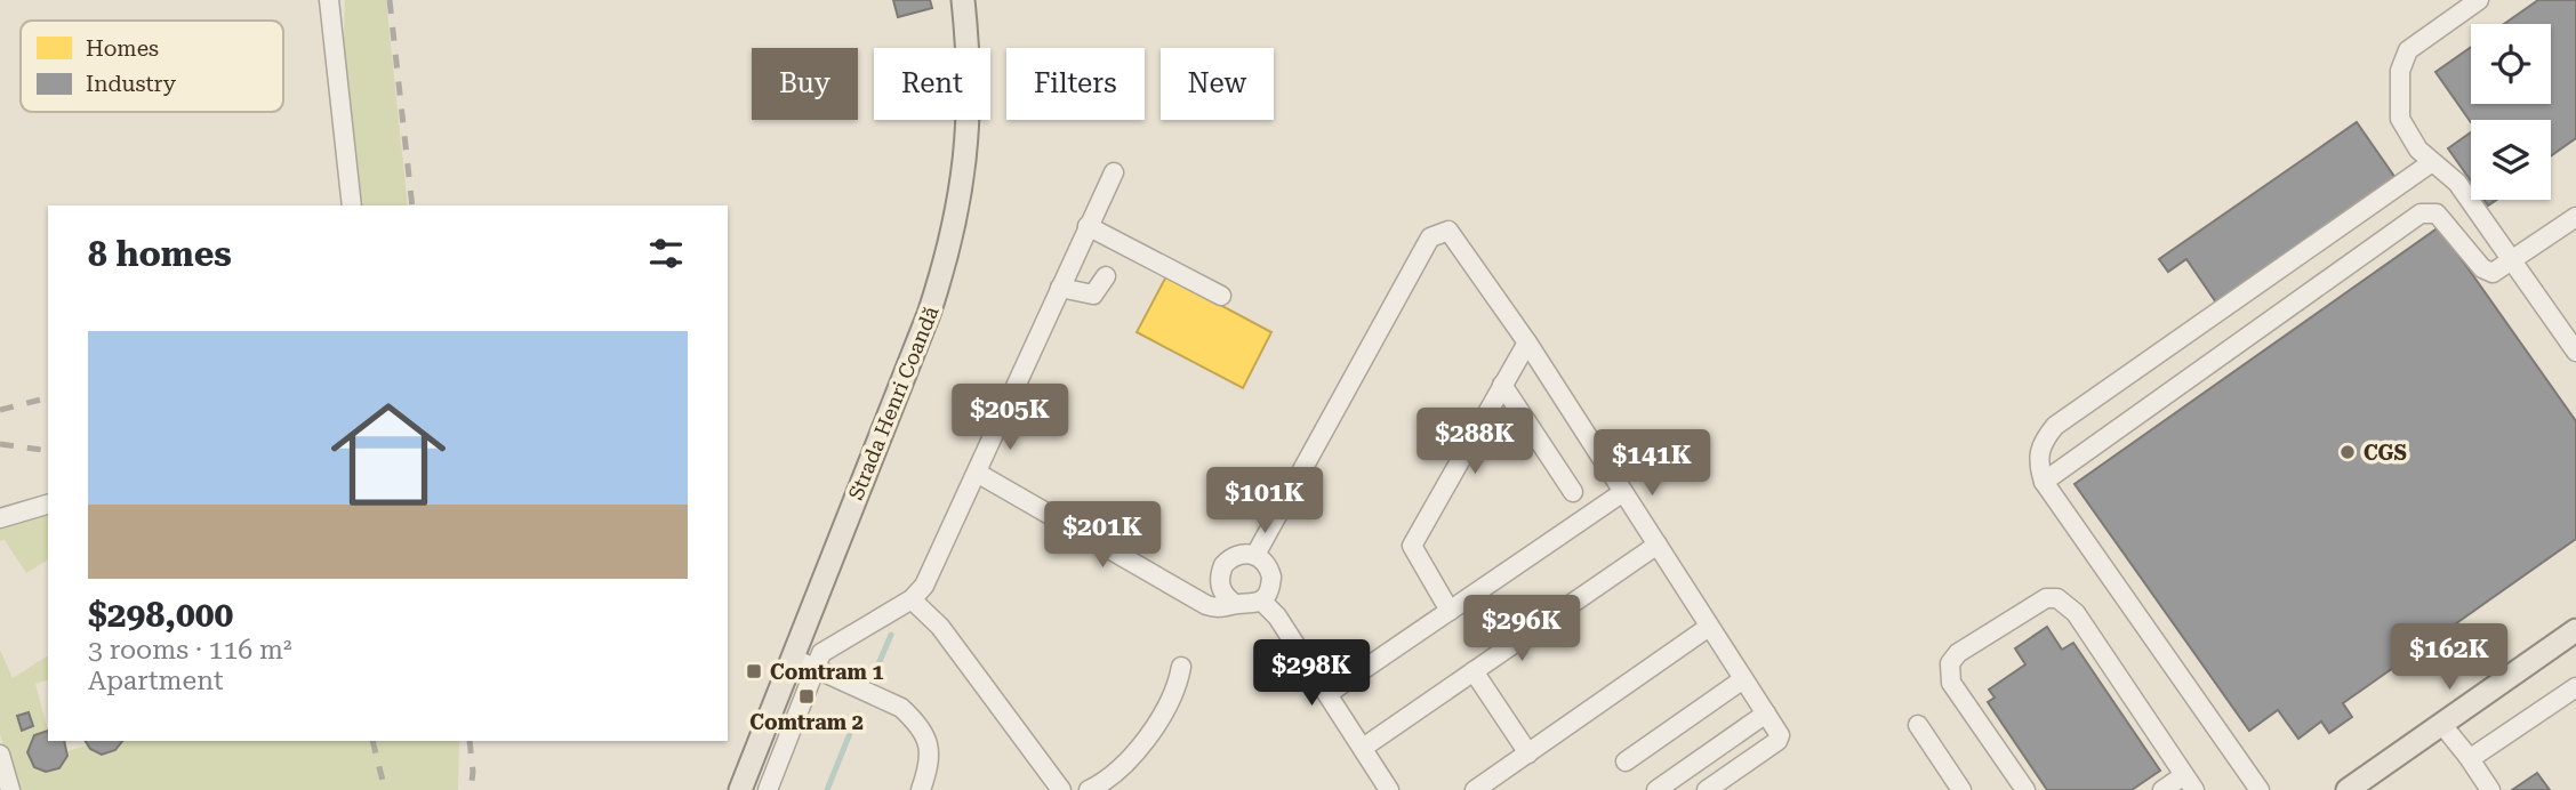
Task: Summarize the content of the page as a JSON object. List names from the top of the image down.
{
  "streets": {
    "main road": ["Strada Henri Coandă"]
  },
  "places": {
    "other": ["CGS"],
    "transit": ["Comtram 1", "Comtram 2"]
  },
  "legend": ["Homes", "Industry"],
  "page": {
    "chip": [
      "Buy",
      "Rent",
      "Filters",
      "New"
    ],
    "heading": "8 homes",
    "list": [
      {
        "name": "$298,000",
        "note": "3 rooms · 116 m² · Apartment"
      }
    ],
    "price": [
      "$205K",
      "$288K",
      "$141K",
      "$101K",
      "$201K",
      "$296K",
      "$162K",
      "$298K"
    ]
  }
}
